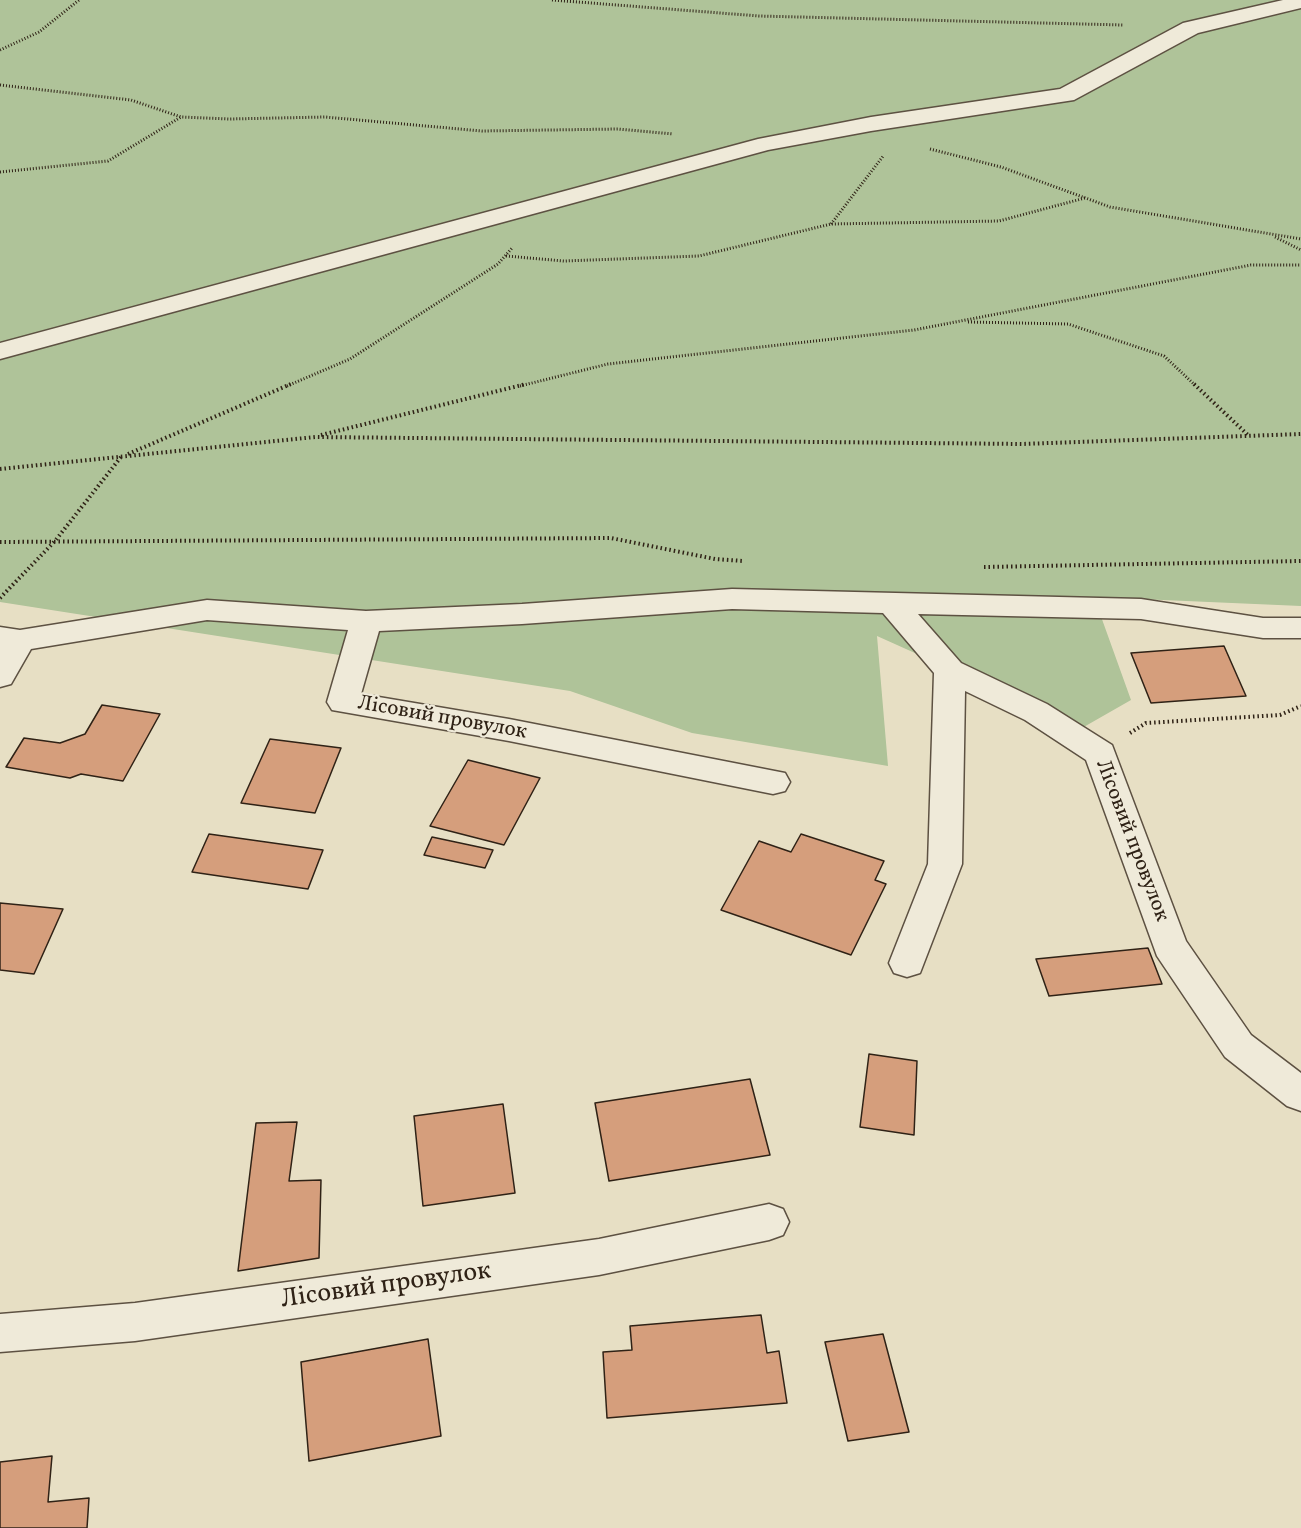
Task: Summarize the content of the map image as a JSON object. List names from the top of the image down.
{
  "streets": {
    "street": ["Лісовий провулок"]
  }
}
